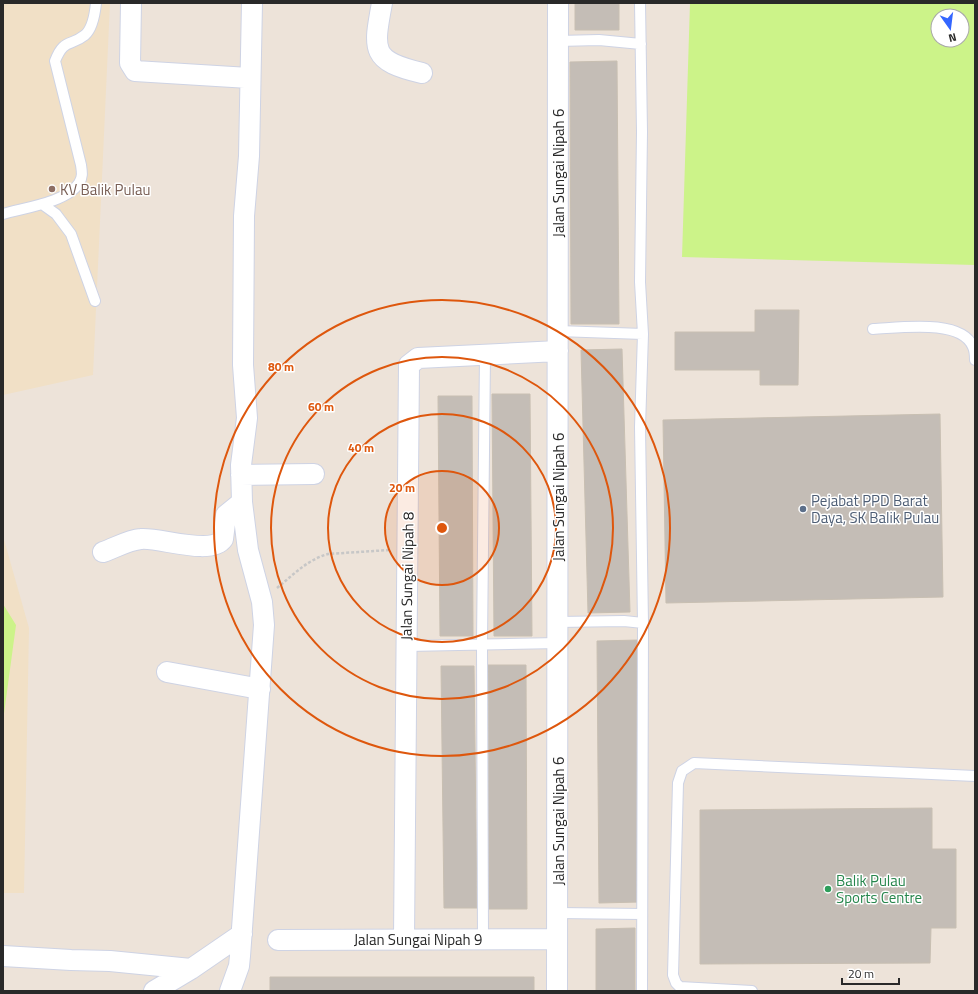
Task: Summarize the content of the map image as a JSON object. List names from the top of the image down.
{
  "streets": {
    "street": ["Jalan Sungai Nipah 6", "Jalan Sungai Nipah 8", "Jalan Sungai Nipah 9"]
  },
  "crossings": [
    ["Jalan Sungai Nipah 6", "Jalan Sungai Nipah 8"],
    ["Jalan Sungai Nipah 6", "Jalan Sungai Nipah 9"],
    ["Jalan Sungai Nipah 8", "Jalan Sungai Nipah 9"]
  ],
  "places": ["KV Balik Pulau", "Pejabat PPD Barat Daya, SK Balik Pulau", "Balik Pulau Sports Centre"],
  "scale_bar": "20 m",
  "north": "bottom",
  "rings": [
    "80 m",
    "60 m",
    "40 m",
    "20 m"
  ]
}
